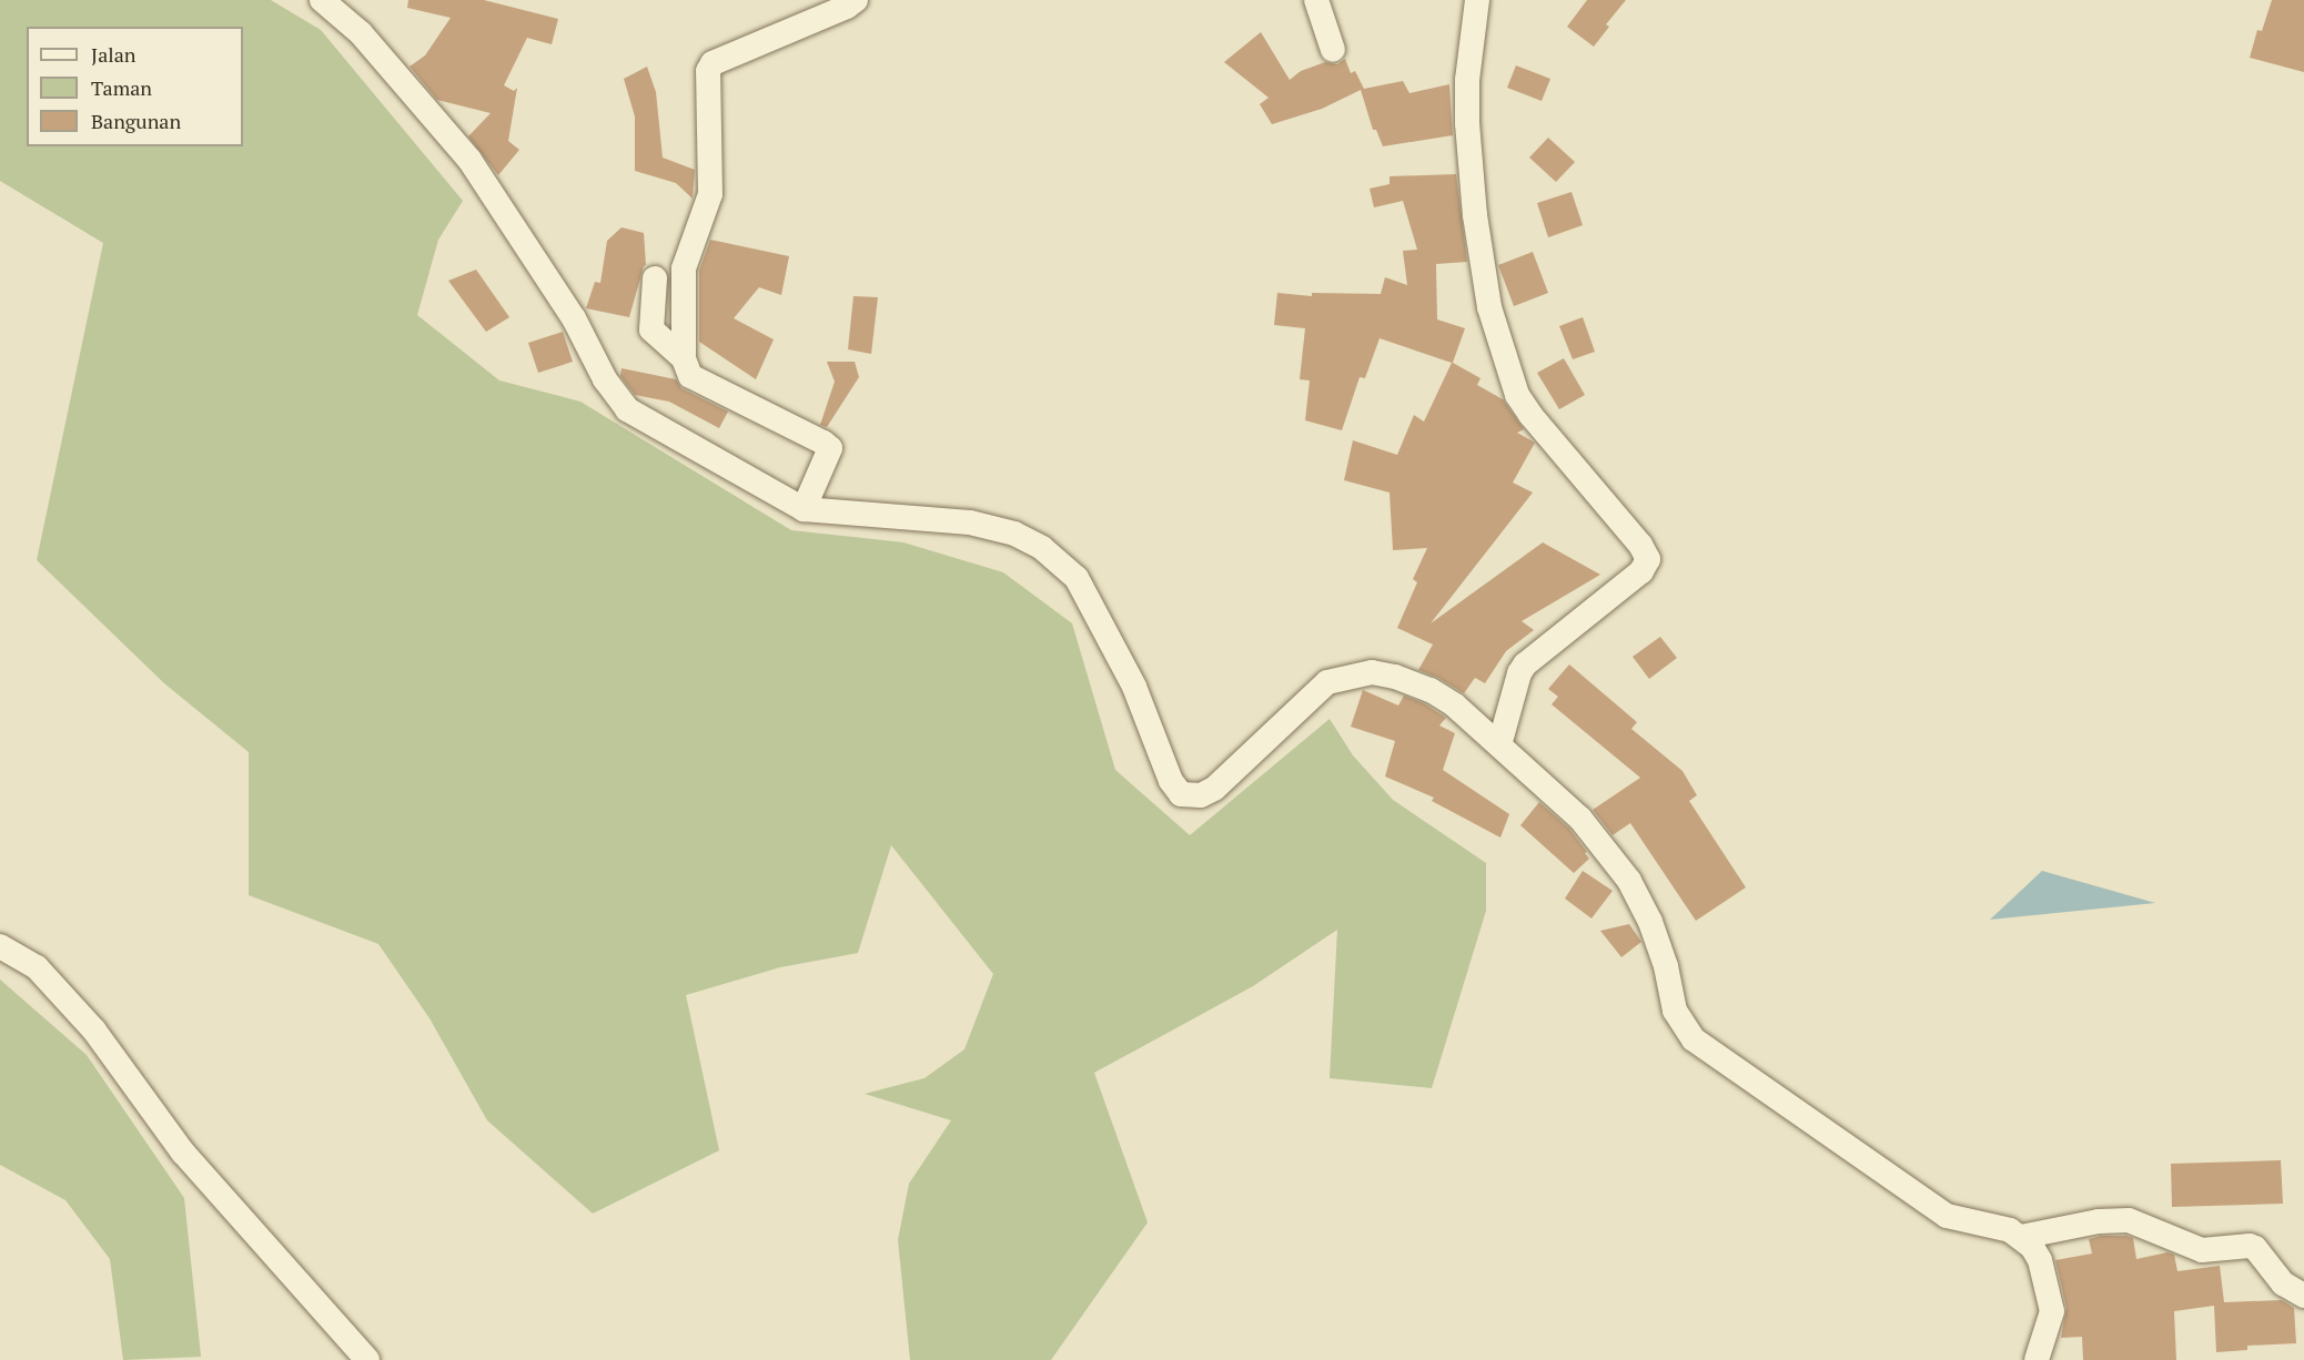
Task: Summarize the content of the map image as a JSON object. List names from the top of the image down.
{
  "legend": ["Jalan", "Taman", "Bangunan"]
}
